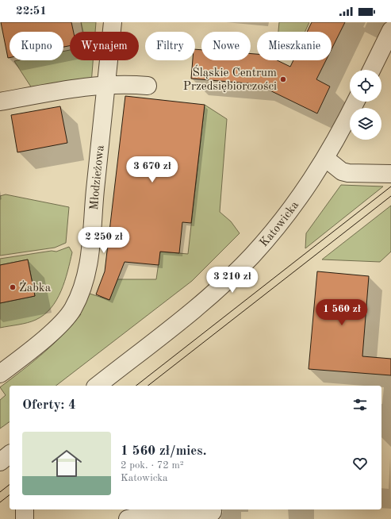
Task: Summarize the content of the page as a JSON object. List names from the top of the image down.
{
  "streets": {
    "street": ["Młodzieżowa", "Katowicka"]
  },
  "places": ["Śląskie Centrum Przedsiębiorczości", "Żabka"],
  "page": {
    "status": "22:51",
    "chip": [
      "Kupno",
      "Wynajem",
      "Filtry",
      "Nowe",
      "Mieszkanie"
    ],
    "price": [
      "3 670 zł",
      "2 250 zł",
      "3 210 zł",
      "1 560 zł"
    ],
    "heading": "Oferty: 4",
    "list": [
      {
        "name": "1 560 zł/mies.",
        "note": "2 pok. · 72 m² · Katowicka"
      }
    ]
  }
}
